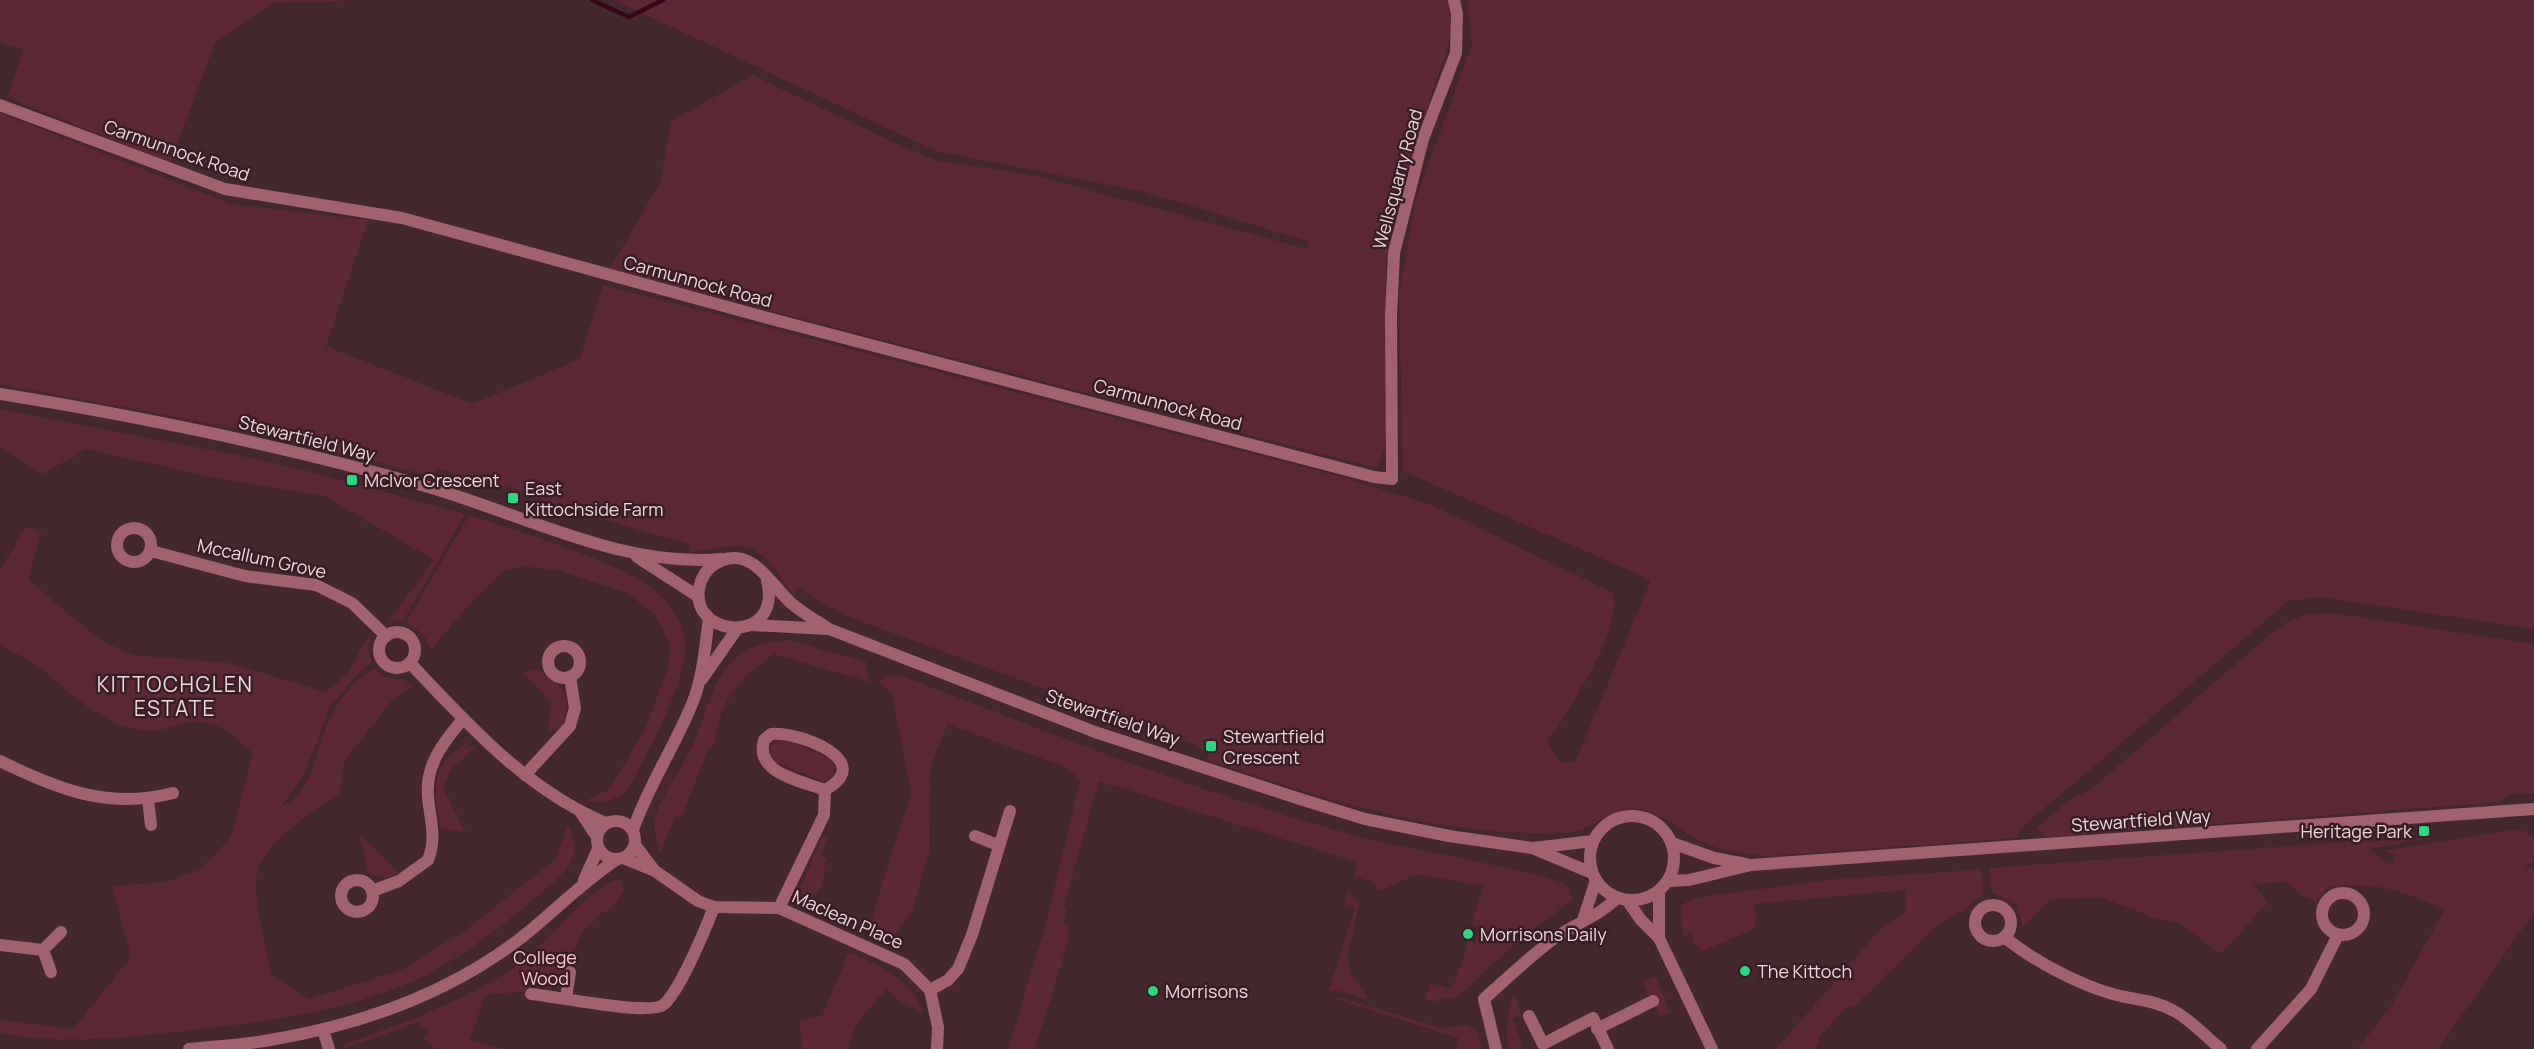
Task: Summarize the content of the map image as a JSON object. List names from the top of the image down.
{
  "streets": {
    "street": [
      "Carmunnock Road",
      "Wellsquarry Road",
      "Stewartfield Way",
      "Mccallum Grove",
      "Maclean Place"
    ]
  },
  "crossings": [
    ["Carmunnock Road", "Wellsquarry Road"]
  ],
  "districts": ["KITTOCHGLEN ESTATE"],
  "parks": ["College Wood"],
  "places": {
    "transit": [
      "McIvor Crescent",
      "East Kittochside Farm",
      "Stewartfield Crescent",
      "Heritage Park"
    ],
    "other": ["Morrisons Daily", "The Kittoch", "Morrisons"]
  }
}
